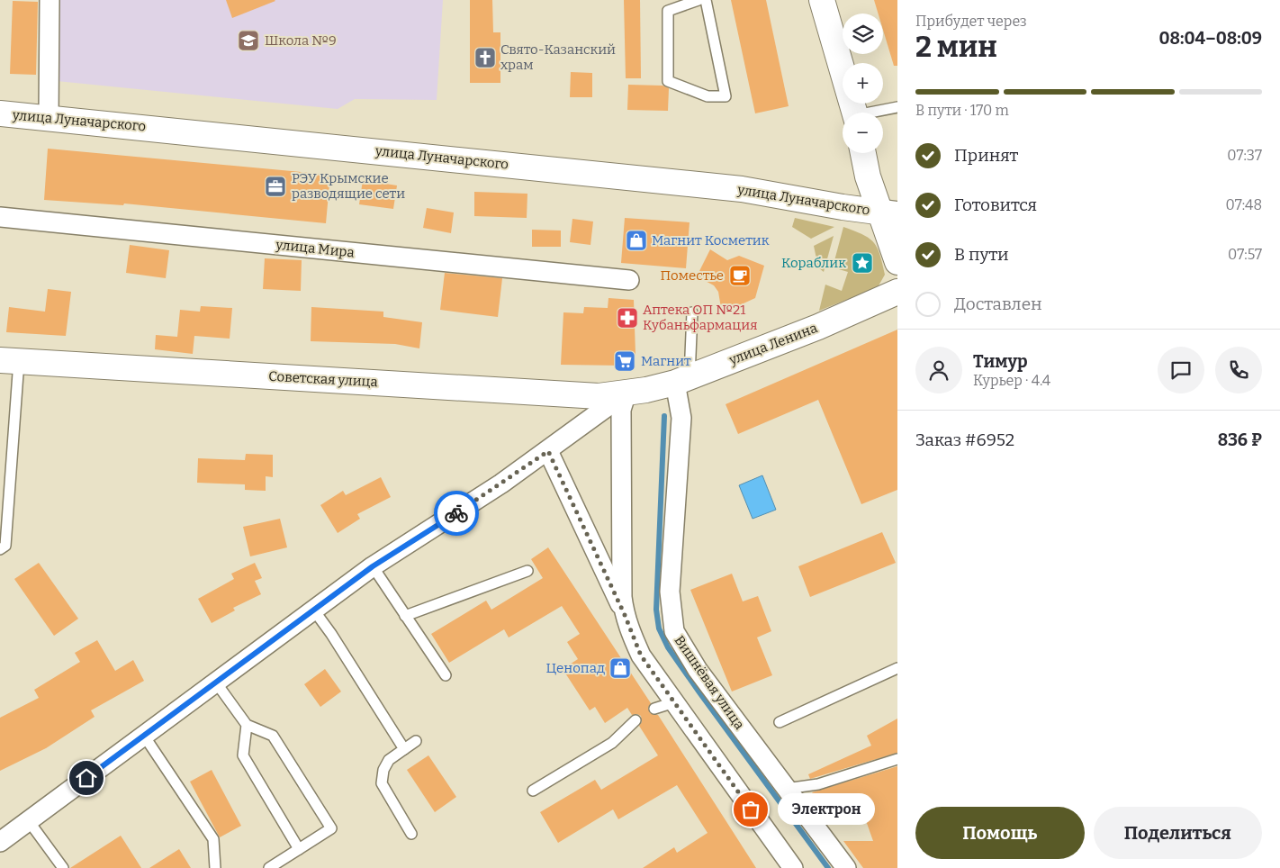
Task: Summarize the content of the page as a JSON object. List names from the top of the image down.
{
  "streets": {
    "main road": ["улица Луначарского", "улица Ленина", "Советская улица"],
    "street": ["улица Мира", "Вишнёвая улица"]
  },
  "crossings": [
    ["улица Ленина", "Советская улица"],
    ["улица Ленина", "Вишнёвая улица"]
  ],
  "places": {
    "school or university": ["Школа №9"],
    "church": ["Свято-Казанский храм"],
    "office": ["РЭУ Крымские разводящие сети"],
    "shop": ["Магнит Косметик", "Ценопад"],
    "place": ["Кораблик"],
    "cafe": ["Поместье"],
    "pharmacy": ["Аптека ОП №21 Кубаньфармация"],
    "supermarket": ["Магнит"],
    "other": ["Электрон"]
  },
  "page": {
    "heading": ["2 мин", "Прибудет через", "08:04–08:09"],
    "panel": [
      "Тимур",
      "Курьер · 4.4",
      "Заказ #6952",
      "836 ₽"
    ],
    "map_buttons": ["+", "−"],
    "bar": "В пути · 170 m",
    "list": [
      ["Принят", "07:37"],
      ["Готовится", "07:48"],
      ["В пути", "07:57"],
      "Доставлен"
    ],
    "bubble": "Электрон",
    "buttons": ["Помощь", "Поделиться"]
  }
}
